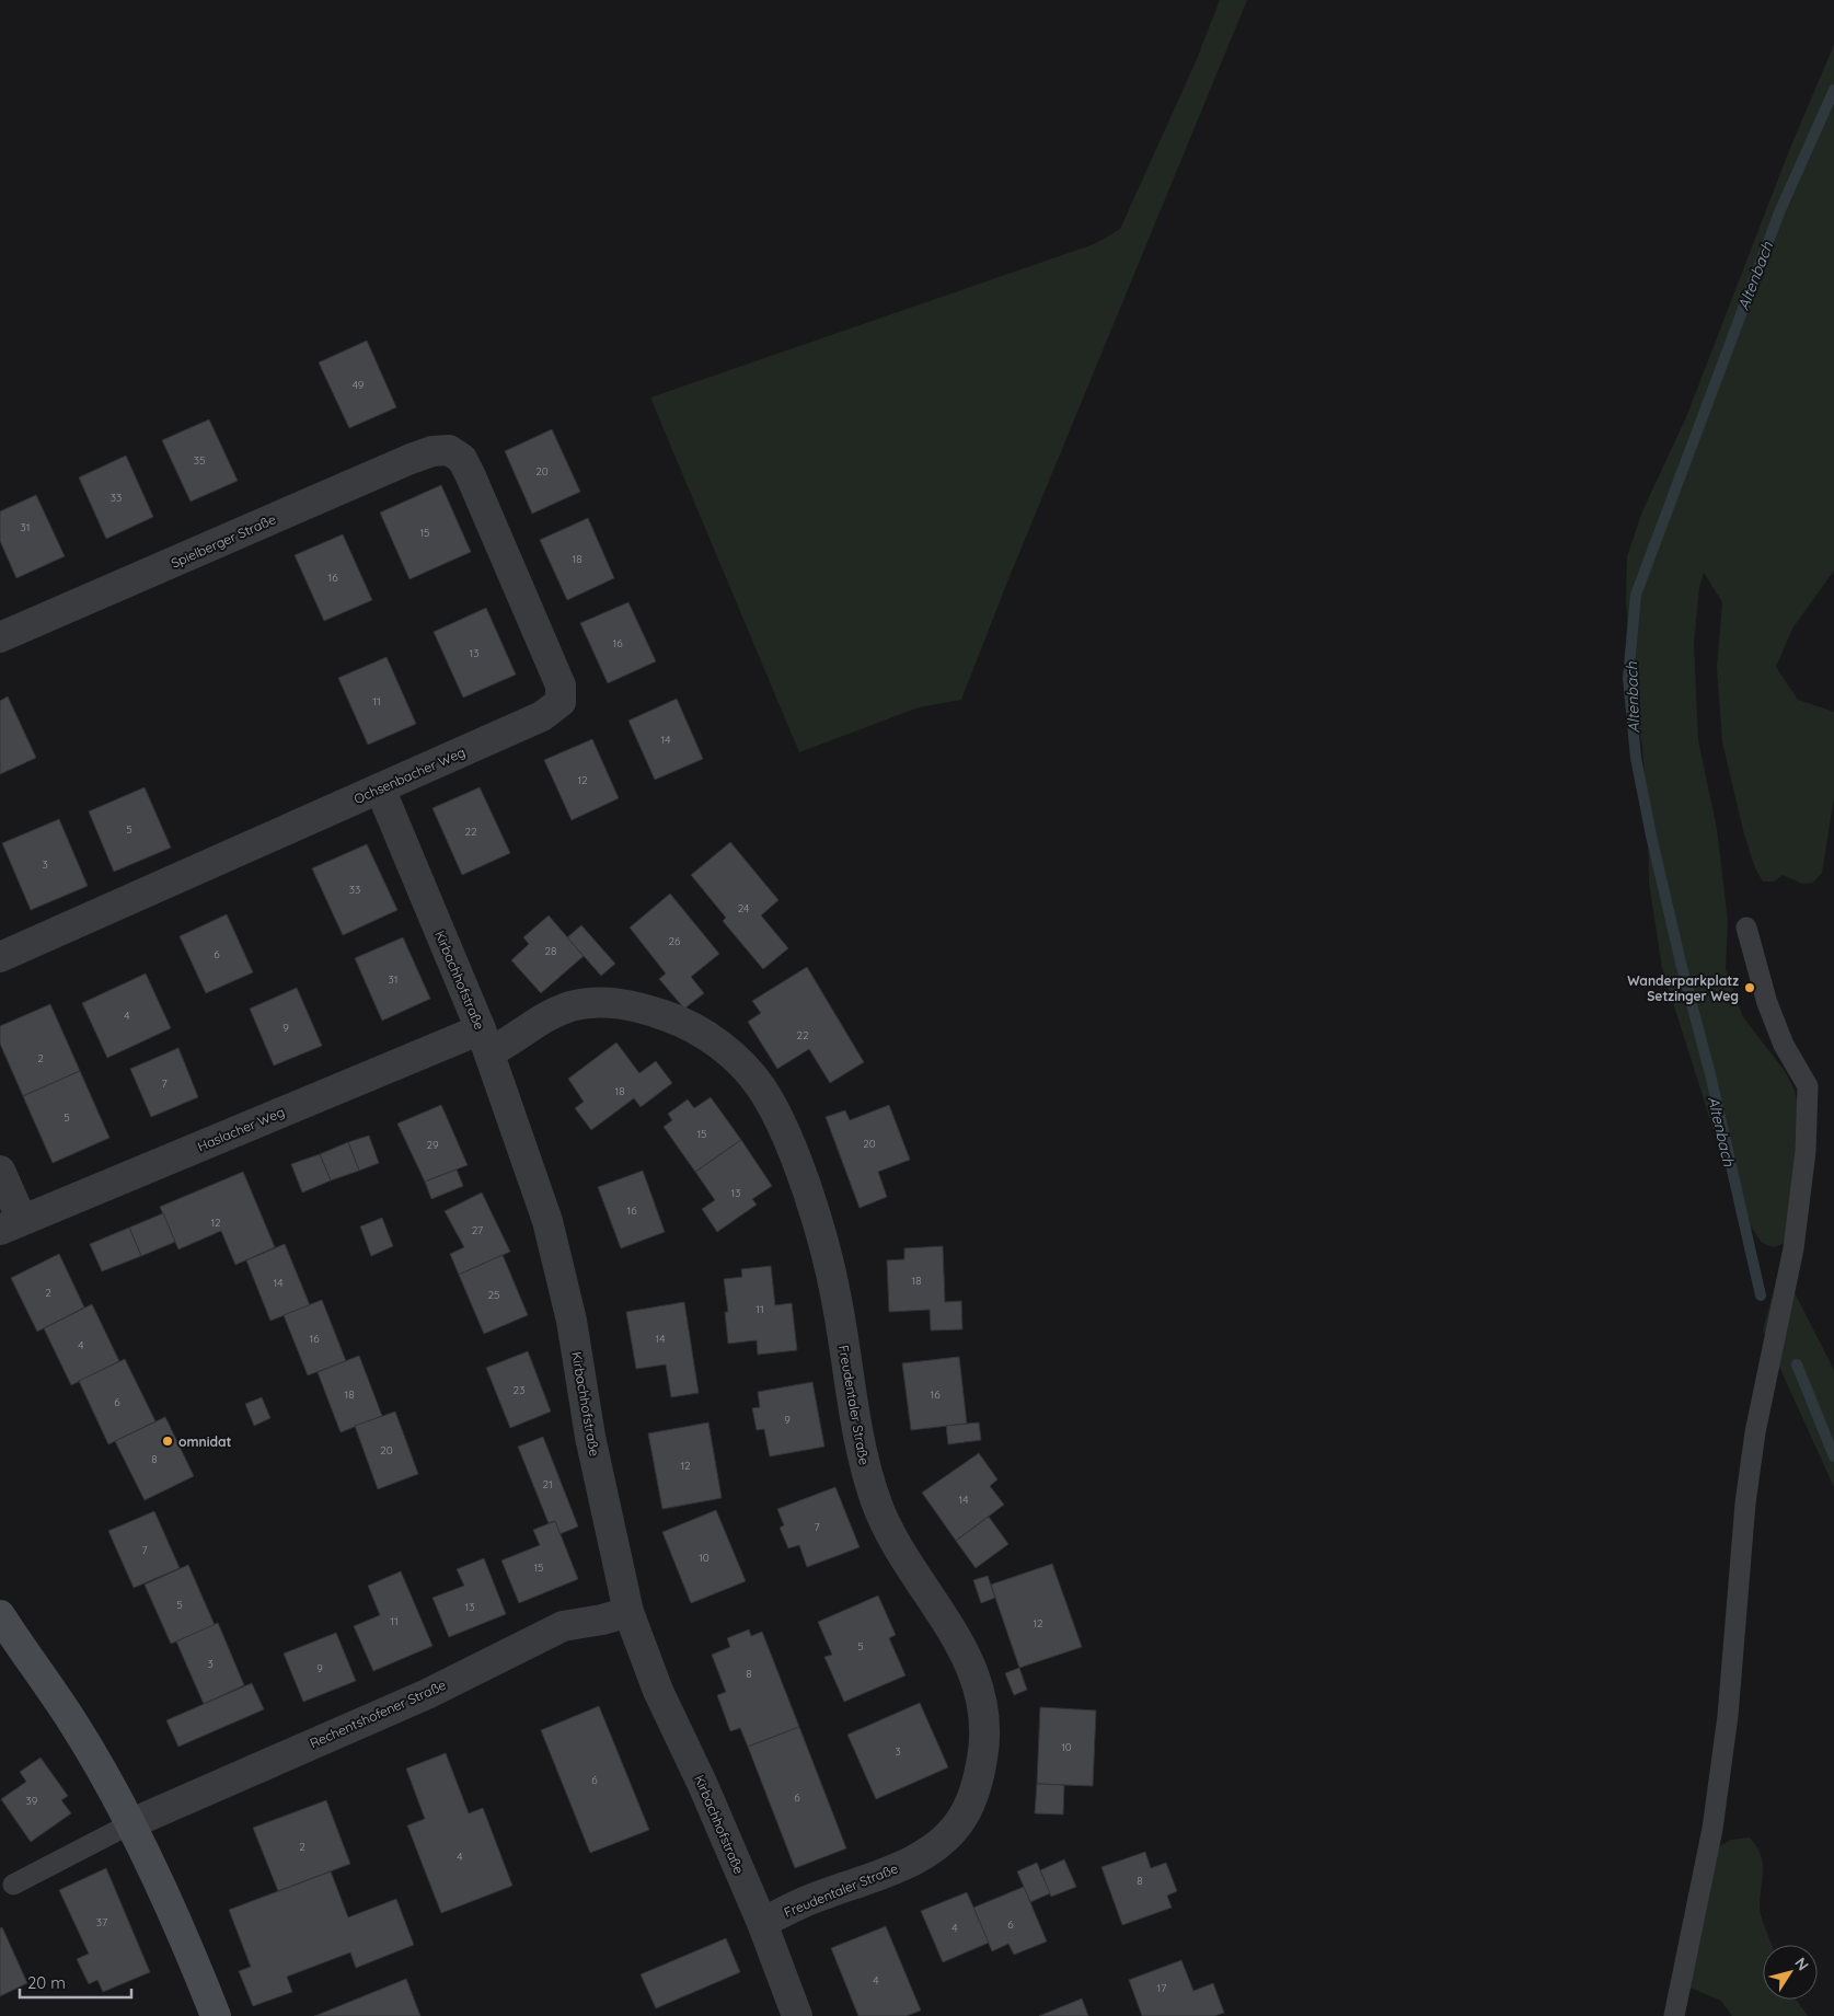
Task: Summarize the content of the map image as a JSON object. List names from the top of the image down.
{
  "streets": {
    "street": [
      "Spielberger Straße",
      "Ochsenbacher Weg",
      "Kirbachhofstraße",
      "Haslacher Weg",
      "Freudentaler Straße",
      "Rechentshofener Straße"
    ]
  },
  "crossings": [
    ["Spielberger Straße", "Ochsenbacher Weg"],
    ["Ochsenbacher Weg", "Kirbachhofstraße"],
    ["Kirbachhofstraße", "Haslacher Weg"],
    ["Kirbachhofstraße", "Freudentaler Straße"],
    ["Kirbachhofstraße", "Rechentshofener Straße"],
    ["Haslacher Weg", "Freudentaler Straße"]
  ],
  "water": ["Altenbach"],
  "places": ["Wanderparkplatz Setzinger Weg", "omnidat"],
  "house_numbers": [
    "49",
    "35",
    "20",
    "33",
    "31",
    "15",
    "18",
    "16",
    "16",
    "13",
    "11",
    "14",
    "12",
    "5",
    "22",
    "3",
    "33",
    "24",
    "26",
    "28",
    "6",
    "31",
    "4",
    "9",
    "22",
    "2",
    "7",
    "18",
    "5",
    "15",
    "20",
    "29",
    "13",
    "16",
    "12",
    "27",
    "18",
    "14",
    "2",
    "25",
    "11",
    "16",
    "14",
    "4",
    "23",
    "18",
    "16",
    "6",
    "9",
    "20",
    "8",
    "12",
    "21",
    "14",
    "7",
    "7",
    "10",
    "15",
    "5",
    "13",
    "11",
    "12",
    "5",
    "3",
    "9",
    "8",
    "10",
    "3",
    "6",
    "6",
    "39",
    "2",
    "4",
    "8",
    "37",
    "6",
    "4",
    "4",
    "17"
  ],
  "scale_bar": "20 m",
  "north": "top right"
}
